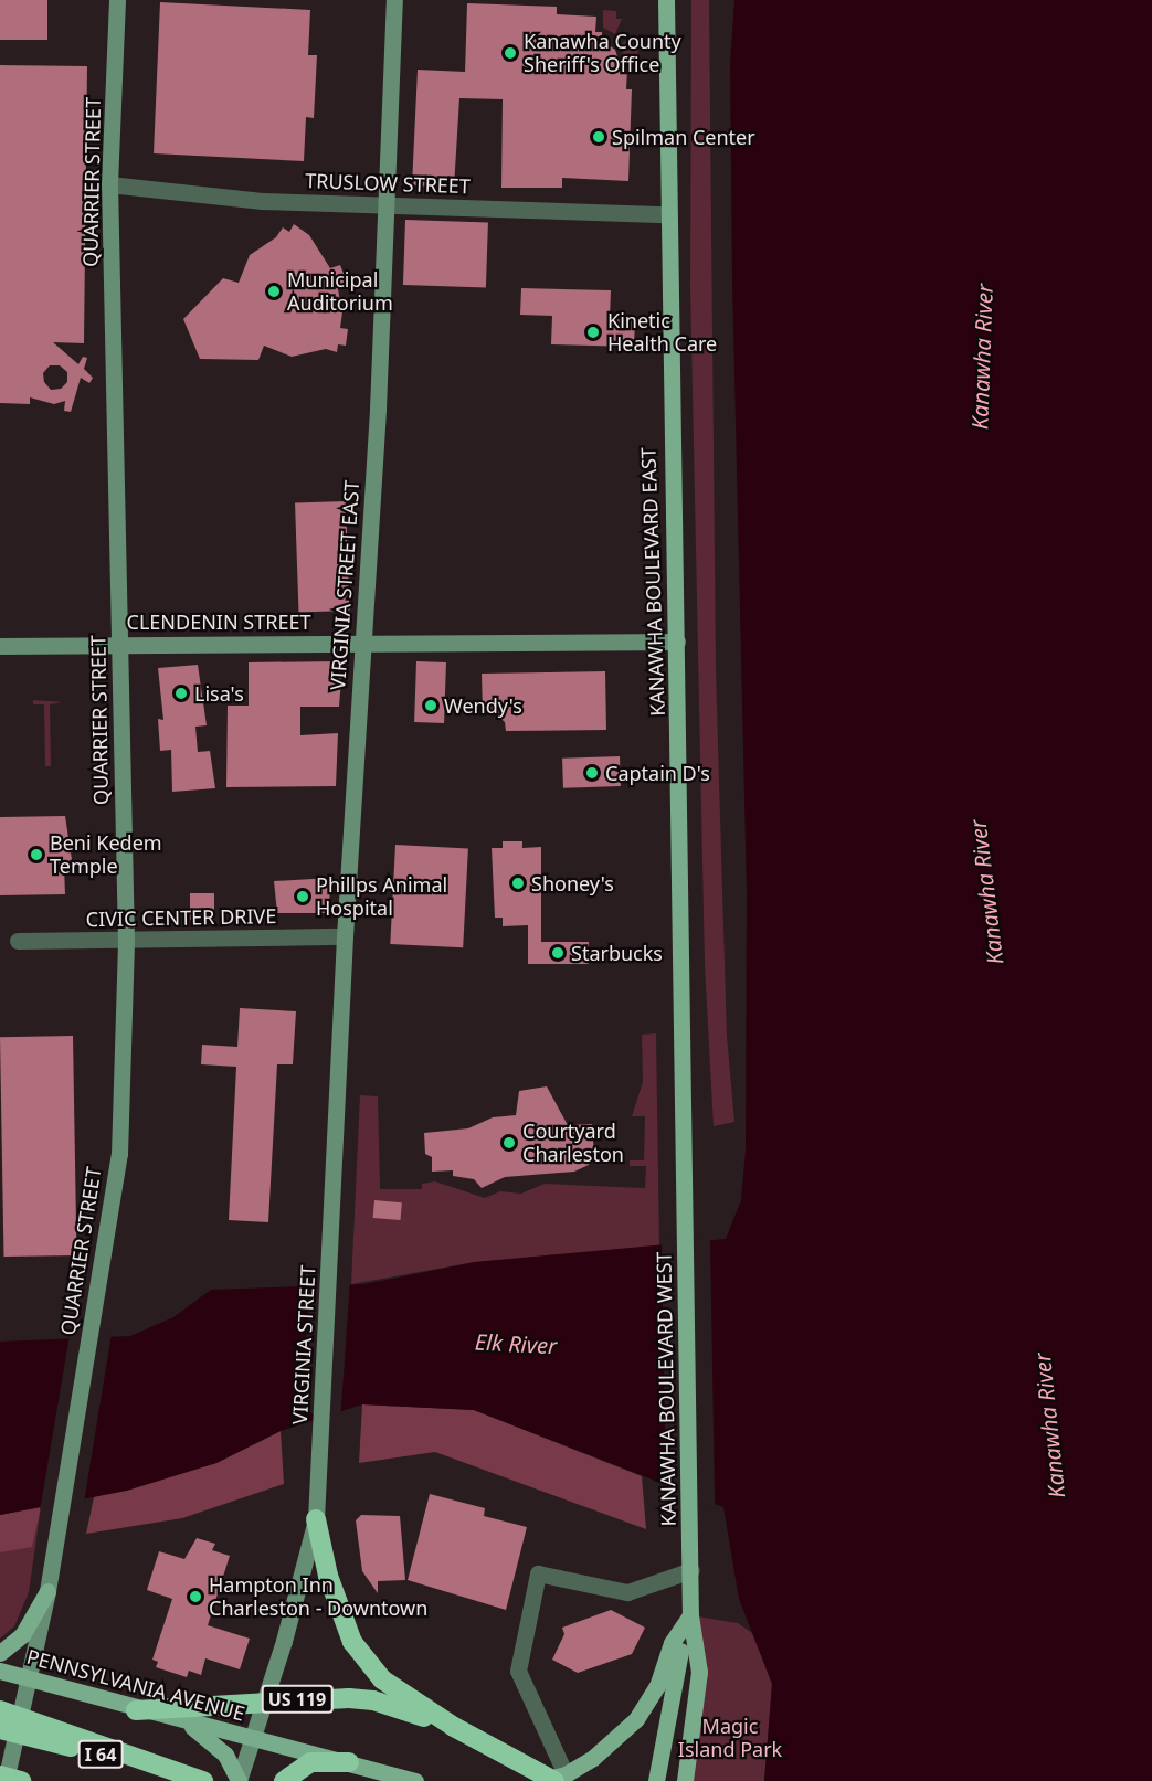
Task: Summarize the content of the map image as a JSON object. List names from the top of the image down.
{
  "streets": {
    "highway": ["US 119", "I 64"],
    "main road": [
      "QUARRIER STREET",
      "KANAWHA BOULEVARD EAST",
      "VIRGINIA STREET EAST",
      "CLENDENIN STREET",
      "VIRGINIA STREET",
      "KANAWHA BOULEVARD WEST",
      "PENNSYLVANIA AVENUE"
    ],
    "street": ["TRUSLOW STREET", "CIVIC CENTER DRIVE"]
  },
  "crossings": [
    ["QUARRIER STREET", "TRUSLOW STREET"],
    ["QUARRIER STREET", "CLENDENIN STREET"],
    ["QUARRIER STREET", "CIVIC CENTER DRIVE"],
    ["QUARRIER STREET", "PENNSYLVANIA AVENUE"],
    ["TRUSLOW STREET", "KANAWHA BOULEVARD EAST"],
    ["TRUSLOW STREET", "VIRGINIA STREET EAST"],
    ["KANAWHA BOULEVARD EAST", "CLENDENIN STREET"],
    ["KANAWHA BOULEVARD EAST", "KANAWHA BOULEVARD WEST"],
    ["VIRGINIA STREET EAST", "CLENDENIN STREET"],
    ["VIRGINIA STREET EAST", "CIVIC CENTER DRIVE"],
    ["VIRGINIA STREET EAST", "VIRGINIA STREET"],
    ["VIRGINIA STREET", "PENNSYLVANIA AVENUE"],
    ["VIRGINIA STREET", "US 119"],
    ["PENNSYLVANIA AVENUE", "US 119"]
  ],
  "water": ["Kanawha River", "Elk River"],
  "parks": ["Magic Island Park"],
  "places": [
    "Kanawha County Sheriff's Office",
    "Spilman Center",
    "Municipal Auditorium",
    "Kinetic Health Care",
    "Lisa's",
    "Wendy's",
    "Captain D's",
    "Beni Kedem Temple",
    "Shoney's",
    "Phillps Animal Hospital",
    "Starbucks",
    "Courtyard Charleston",
    "Hampton Inn Charleston - Downtown"
  ]
}
